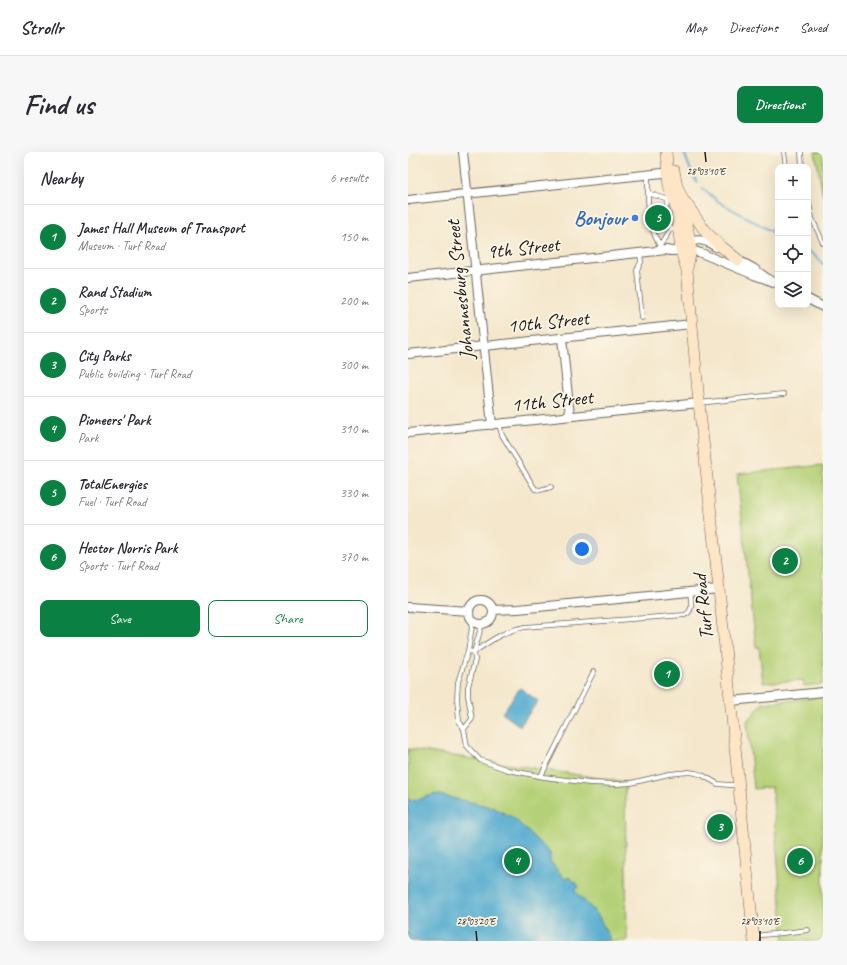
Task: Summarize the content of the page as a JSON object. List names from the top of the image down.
{
  "streets": {
    "main road": ["Turf Road"],
    "street": [
      "9th Street",
      "Johannesburg Street",
      "10th Street",
      "11th Street"
    ]
  },
  "crossings": [
    ["9th Street", "Johannesburg Street"],
    ["9th Street", "Turf Road"],
    ["Johannesburg Street", "10th Street"],
    ["Johannesburg Street", "11th Street"],
    ["10th Street", "Turf Road"],
    ["11th Street", "Turf Road"]
  ],
  "places": ["Bonjour"],
  "page": {
    "header": "Strollr",
    "nav": ["Map", "Directions", "Saved"],
    "buttons": [
      "Directions",
      ["Save", "Share"]
    ],
    "title": "Find us",
    "heading": ["Nearby", "6 results"],
    "map_buttons": ["+", "−"],
    "pins": [
      "5",
      "2",
      "1",
      "3",
      "4",
      "6"
    ],
    "list": [
      {
        "mark": "1",
        "name": "James Hall Museum of Transport",
        "note": "Museum · Turf Road",
        "value": "150 m"
      },
      {
        "mark": "2",
        "name": "Rand Stadium",
        "note": "Sports",
        "value": "200 m"
      },
      {
        "mark": "3",
        "name": "City Parks",
        "note": "Public building · Turf Road",
        "value": "300 m"
      },
      {
        "mark": "4",
        "name": "Pioneers' Park",
        "note": "Park",
        "value": "310 m"
      },
      {
        "mark": "5",
        "name": "TotalEnergies",
        "note": "Fuel · Turf Road",
        "value": "330 m"
      },
      {
        "mark": "6",
        "name": "Hector Norris Park",
        "note": "Sports · Turf Road",
        "value": "370 m"
      }
    ]
  },
  "coordinates": ["28°03'10\"E", "28°03'20\"E"]
}
